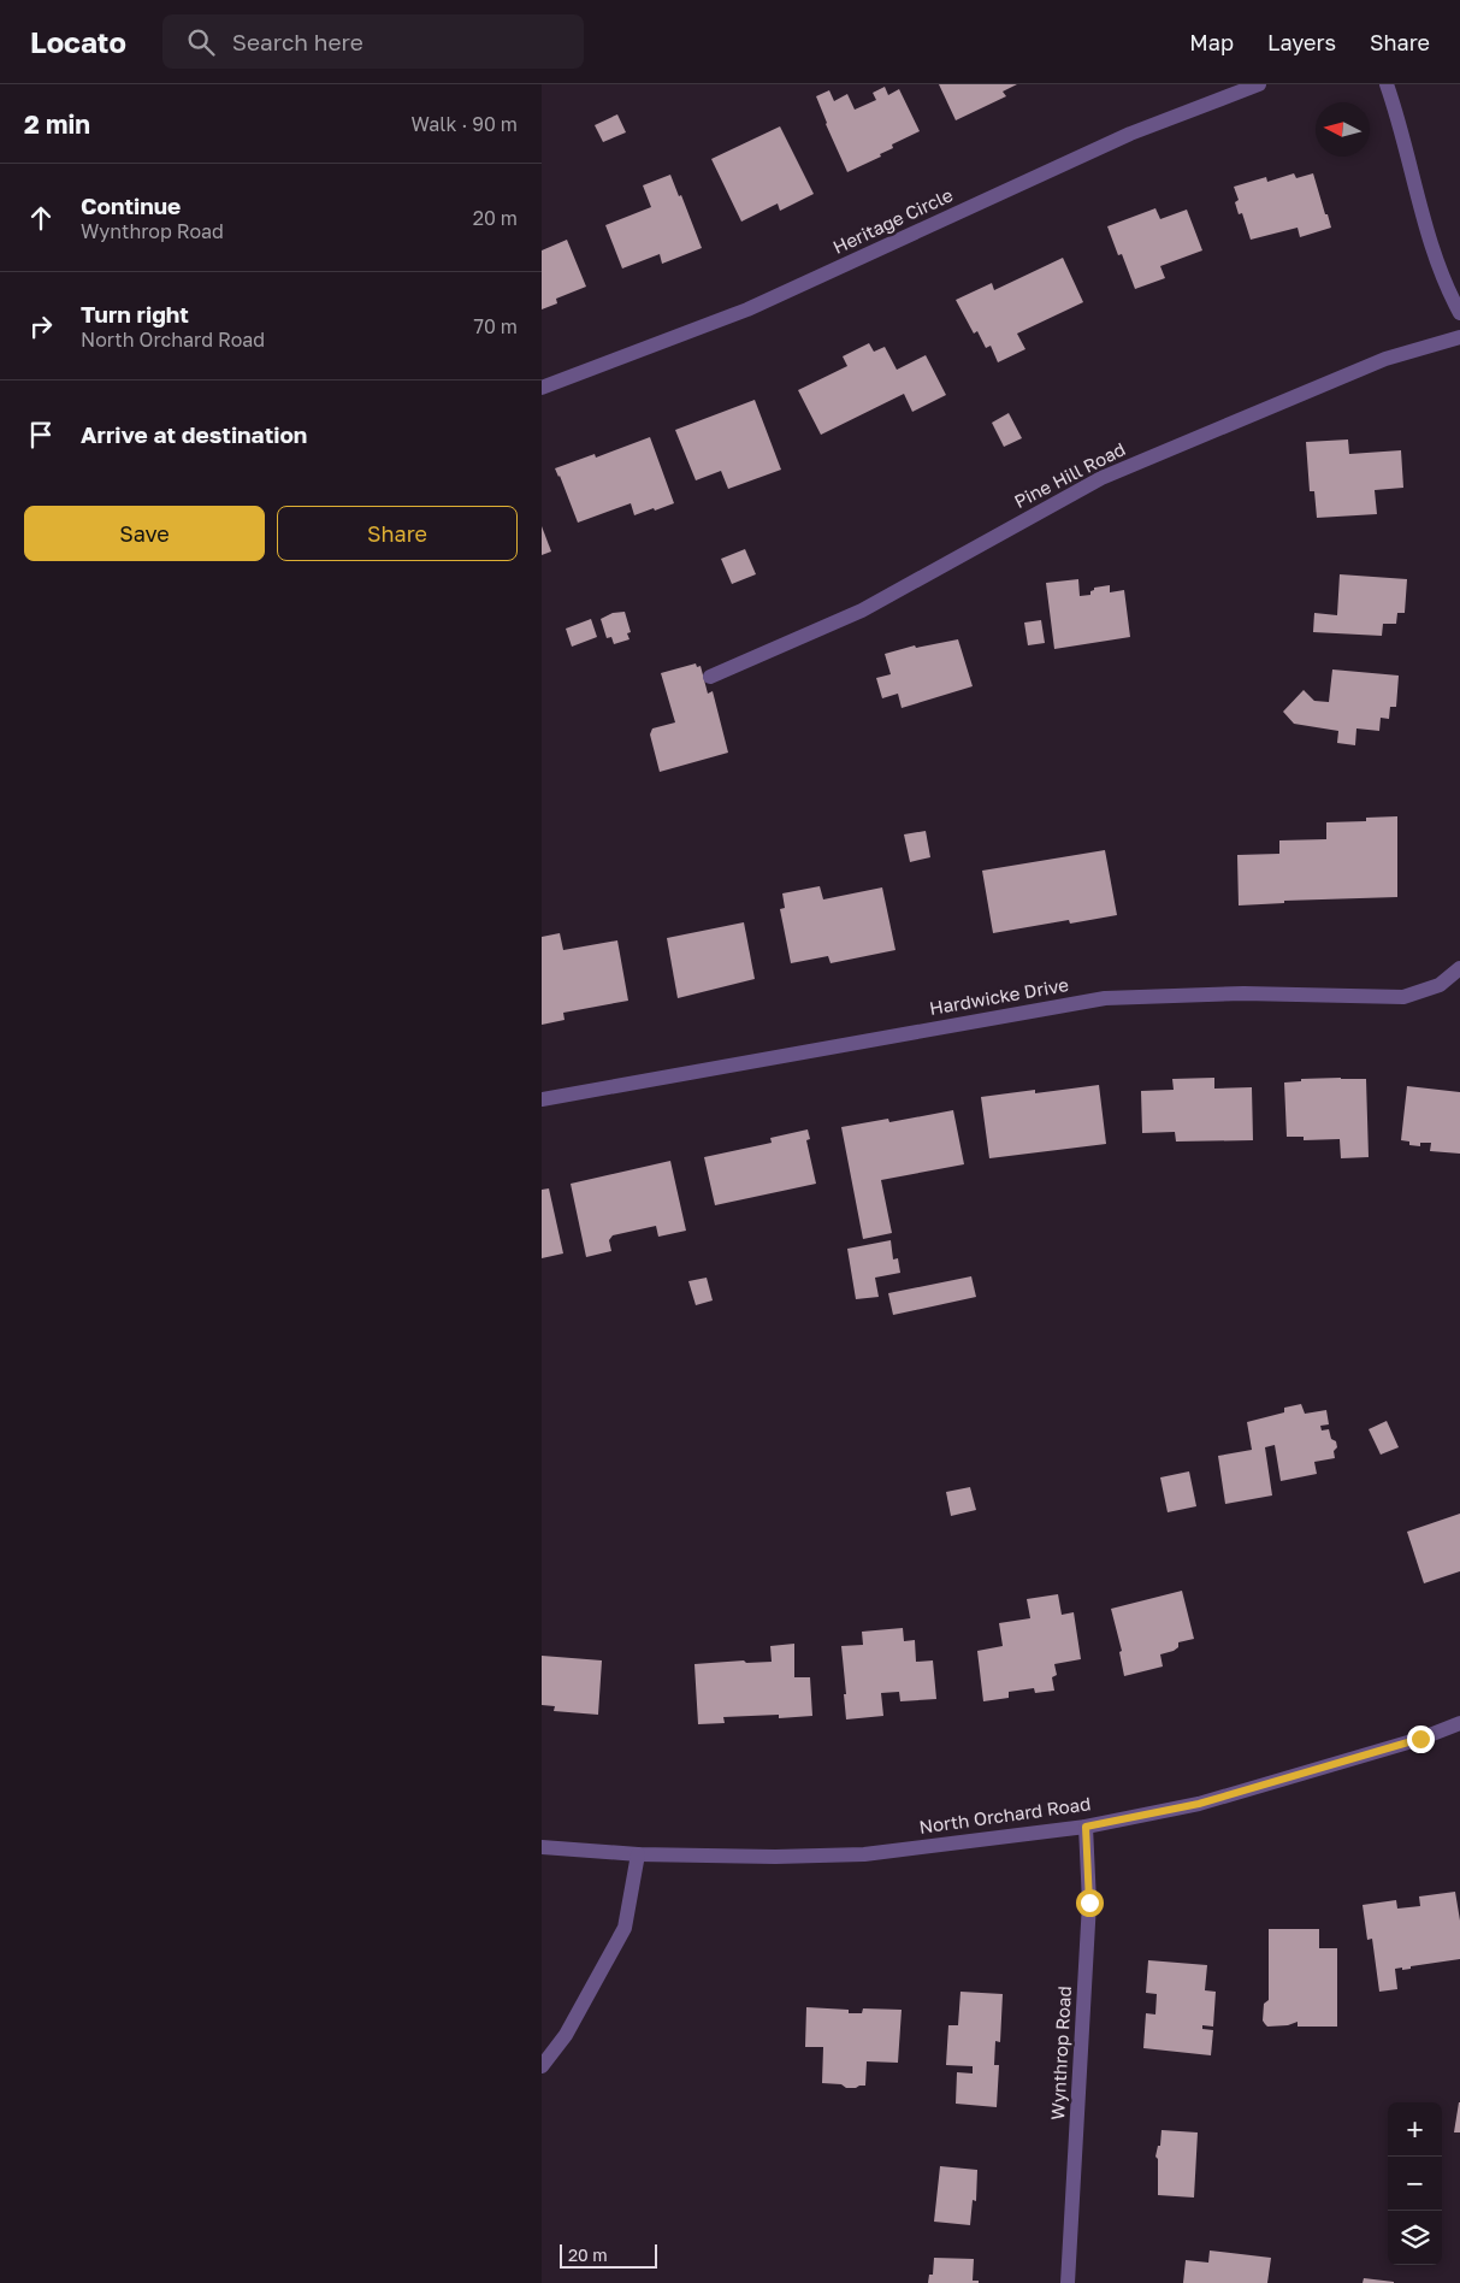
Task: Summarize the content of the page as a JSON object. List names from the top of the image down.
{
  "streets": {
    "street": [
      "Heritage Circle",
      "Pine Hill Road",
      "Hardwicke Drive",
      "North Orchard Road",
      "Wynthrop Road"
    ]
  },
  "crossings": [
    ["North Orchard Road", "Wynthrop Road"]
  ],
  "scale_bar": "20 m",
  "north": "left",
  "page": {
    "header": "Locato",
    "search": "Search here",
    "nav": ["Map", "Layers", "Share"],
    "heading": ["2 min", "Walk · 90 m"],
    "list": [
      ["Continue", "Wynthrop Road", "20 m"],
      ["Turn right", "North Orchard Road", "70 m"],
      "Arrive at destination"
    ],
    "buttons": ["Save", "Share"],
    "map_buttons": ["+", "−"],
    "scale": "20 m"
  }
}
